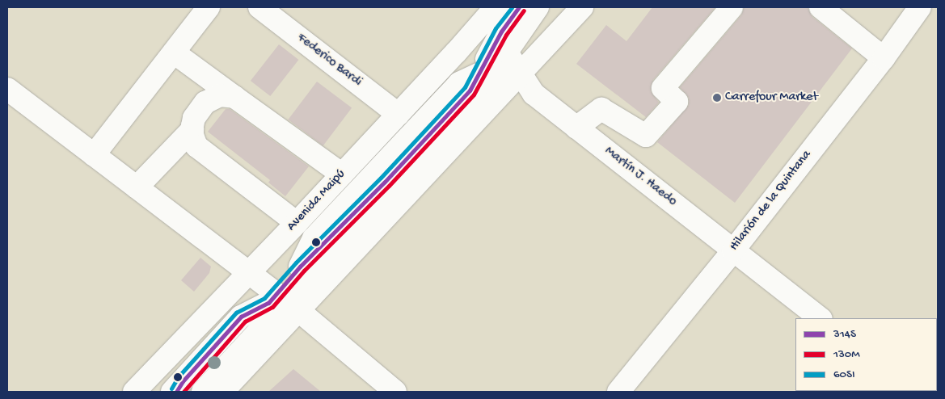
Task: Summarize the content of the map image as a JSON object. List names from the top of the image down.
{
  "streets": {
    "street": [
      "Federico Bardi",
      "Martín J. Haedo",
      "Avenida Maipú",
      "Hilarión de la Quintana"
    ]
  },
  "crossings": [
    ["Federico Bardi", "Avenida Maipú"],
    ["Martín J. Haedo", "Avenida Maipú"],
    ["Martín J. Haedo", "Hilarión de la Quintana"]
  ],
  "places": ["Carrefour Market"],
  "lines": ["transit line 314S", "transit line 60SI", "transit line 130M"],
  "legend": ["314S", "130M", "60SI"]
}
